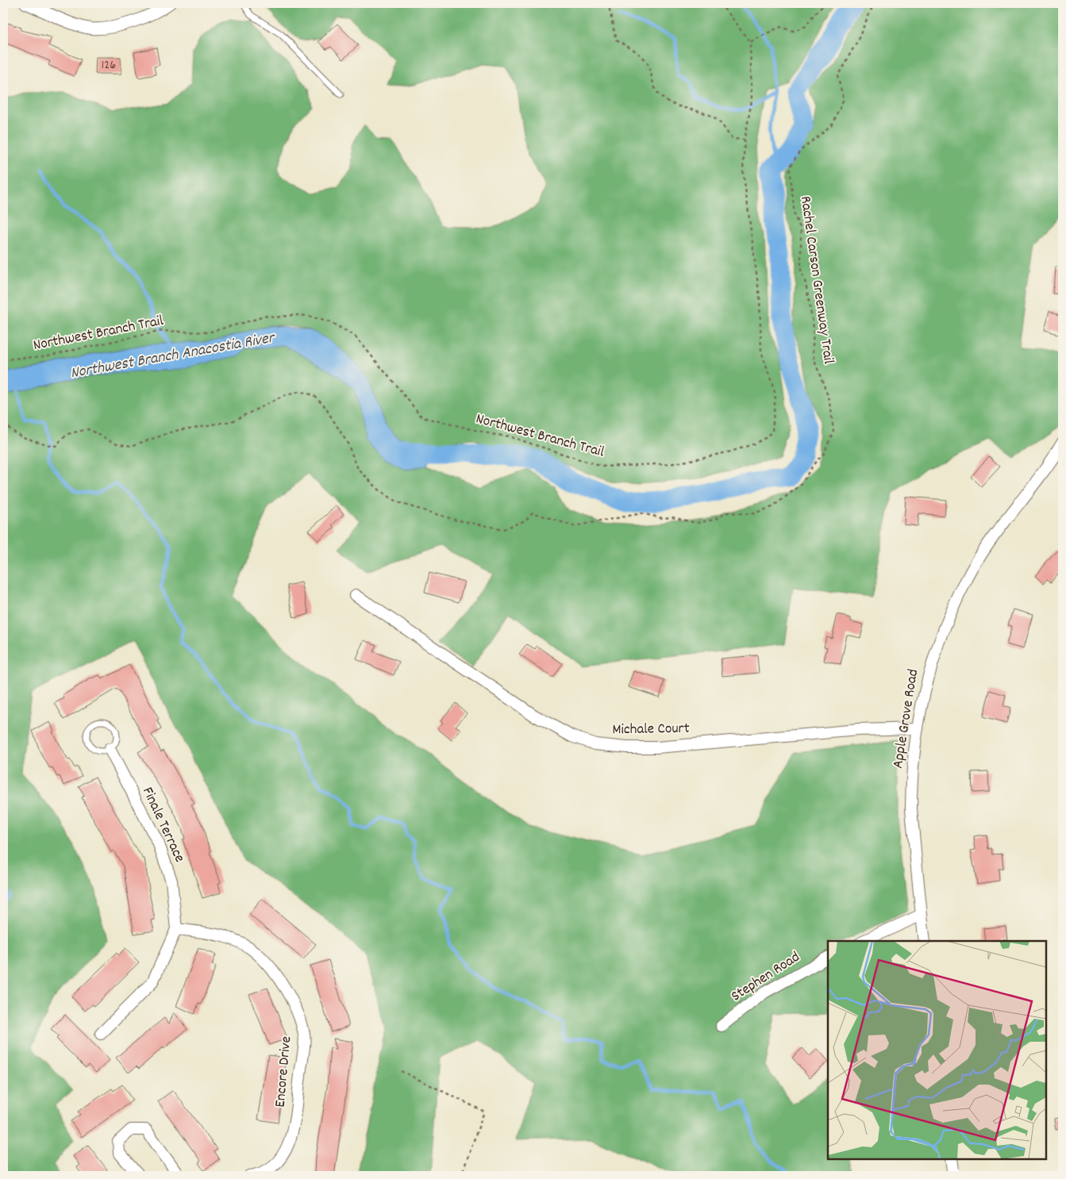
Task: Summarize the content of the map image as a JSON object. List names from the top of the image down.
{
  "streets": {
    "street": [
      "Apple Grove Road",
      "Michale Court",
      "Finale Terrace",
      "Stephen Road",
      "Encore Drive"
    ],
    "path": ["Rachel Carson Greenway Trail", "Northwest Branch Trail"]
  },
  "crossings": [
    ["Apple Grove Road", "Michale Court"],
    ["Finale Terrace", "Encore Drive"]
  ],
  "water": ["Northwest Branch Anacostia River"],
  "house_numbers": ["126"]
}
